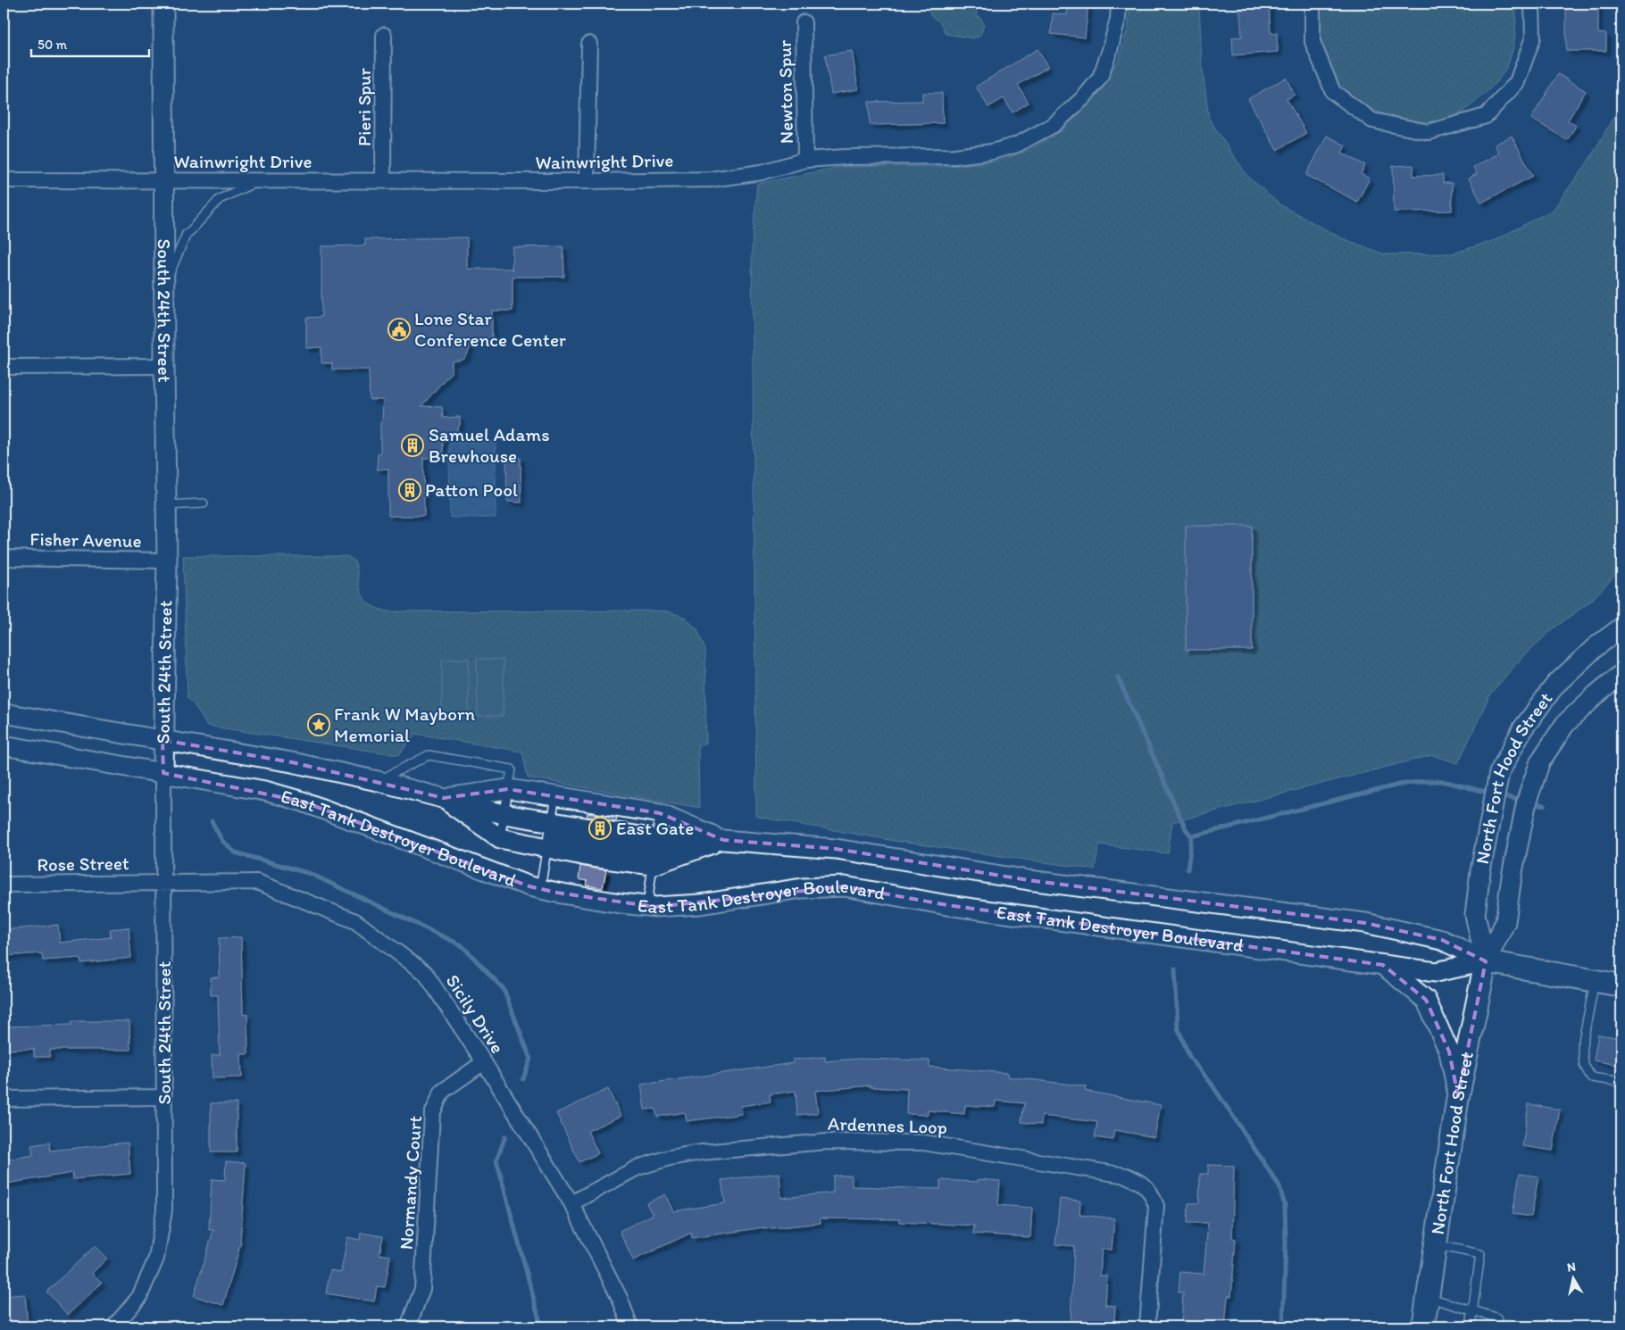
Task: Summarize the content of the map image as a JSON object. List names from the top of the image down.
{
  "streets": {
    "main road": ["North Fort Hood Street"],
    "street": [
      "Newton Spur",
      "Pieri Spur",
      "Wainwright Drive",
      "South 24th Street",
      "Fisher Avenue",
      "East Tank Destroyer Boulevard",
      "Rose Street",
      "Sicily Drive",
      "Ardennes Loop",
      "Normandy Court"
    ]
  },
  "crossings": [
    ["Newton Spur", "Wainwright Drive"],
    ["Pieri Spur", "Wainwright Drive"],
    ["Wainwright Drive", "South 24th Street"],
    ["South 24th Street", "Fisher Avenue"],
    ["South 24th Street", "East Tank Destroyer Boulevard"],
    ["South 24th Street", "Rose Street"],
    ["South 24th Street", "Sicily Drive"],
    ["North Fort Hood Street", "East Tank Destroyer Boulevard"],
    ["Rose Street", "Sicily Drive"],
    ["Sicily Drive", "Ardennes Loop"],
    ["Sicily Drive", "Normandy Court"]
  ],
  "places": {
    "public building": ["Lone Star Conference Center"],
    "building": ["Samuel Adams Brewhouse", "Patton Pool", "East Gate"],
    "place": ["Frank W Mayborn Memorial"]
  },
  "scale_bar": "50 m",
  "north": "top"
}
